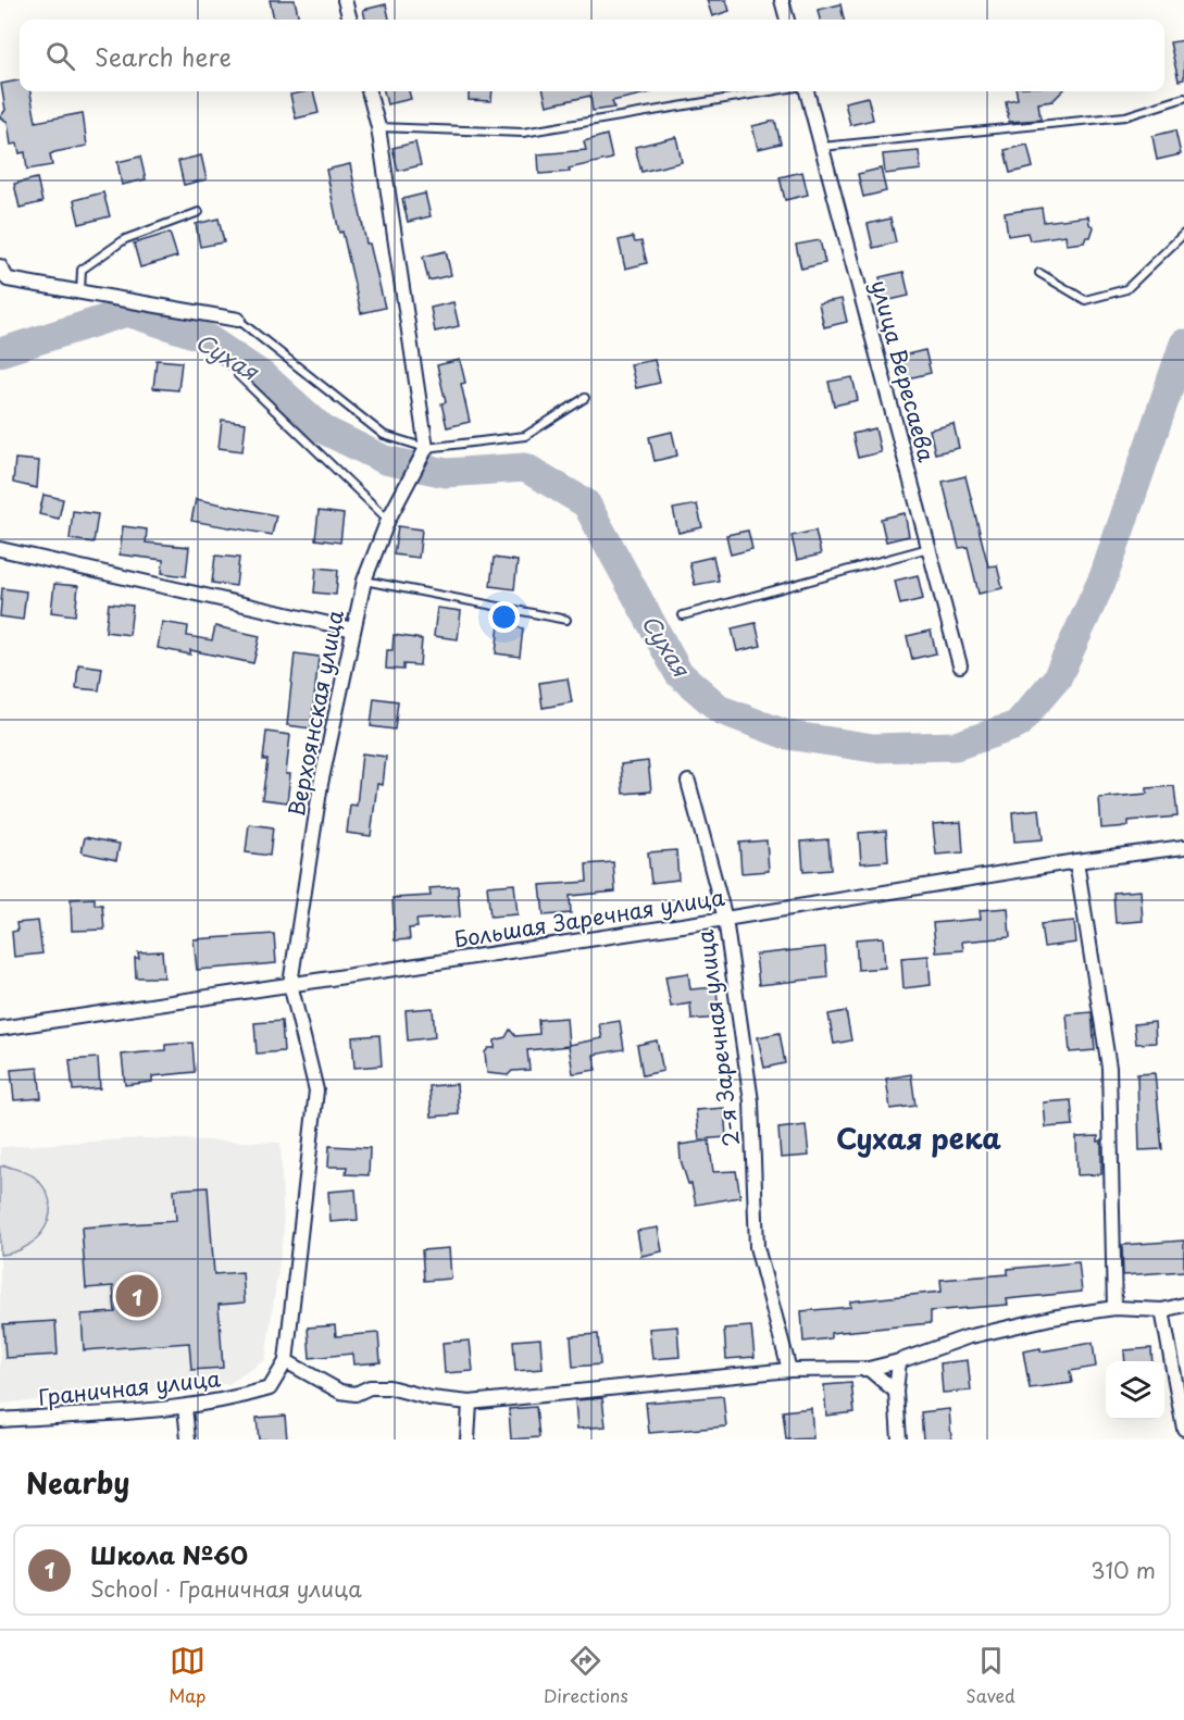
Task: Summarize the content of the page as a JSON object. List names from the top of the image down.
{
  "streets": {
    "street": [
      "улица Вересаева",
      "Верхоянская улица",
      "Большая Заречная улица",
      "2-я Заречная улица",
      "Граничная улица"
    ]
  },
  "crossings": [
    ["Верхоянская улица", "Большая Заречная улица"],
    ["Верхоянская улица", "Граничная улица"],
    ["Большая Заречная улица", "2-я Заречная улица"]
  ],
  "districts": ["Сухая река"],
  "water": ["Сухая"],
  "page": {
    "search": "Search here",
    "pins": "1",
    "heading": "Nearby",
    "list": [
      {
        "mark": "1",
        "name": "Школа №60",
        "note": "School · Граничная улица",
        "value": "310 m"
      }
    ],
    "nav": ["Map", "Directions", "Saved"]
  }
}
